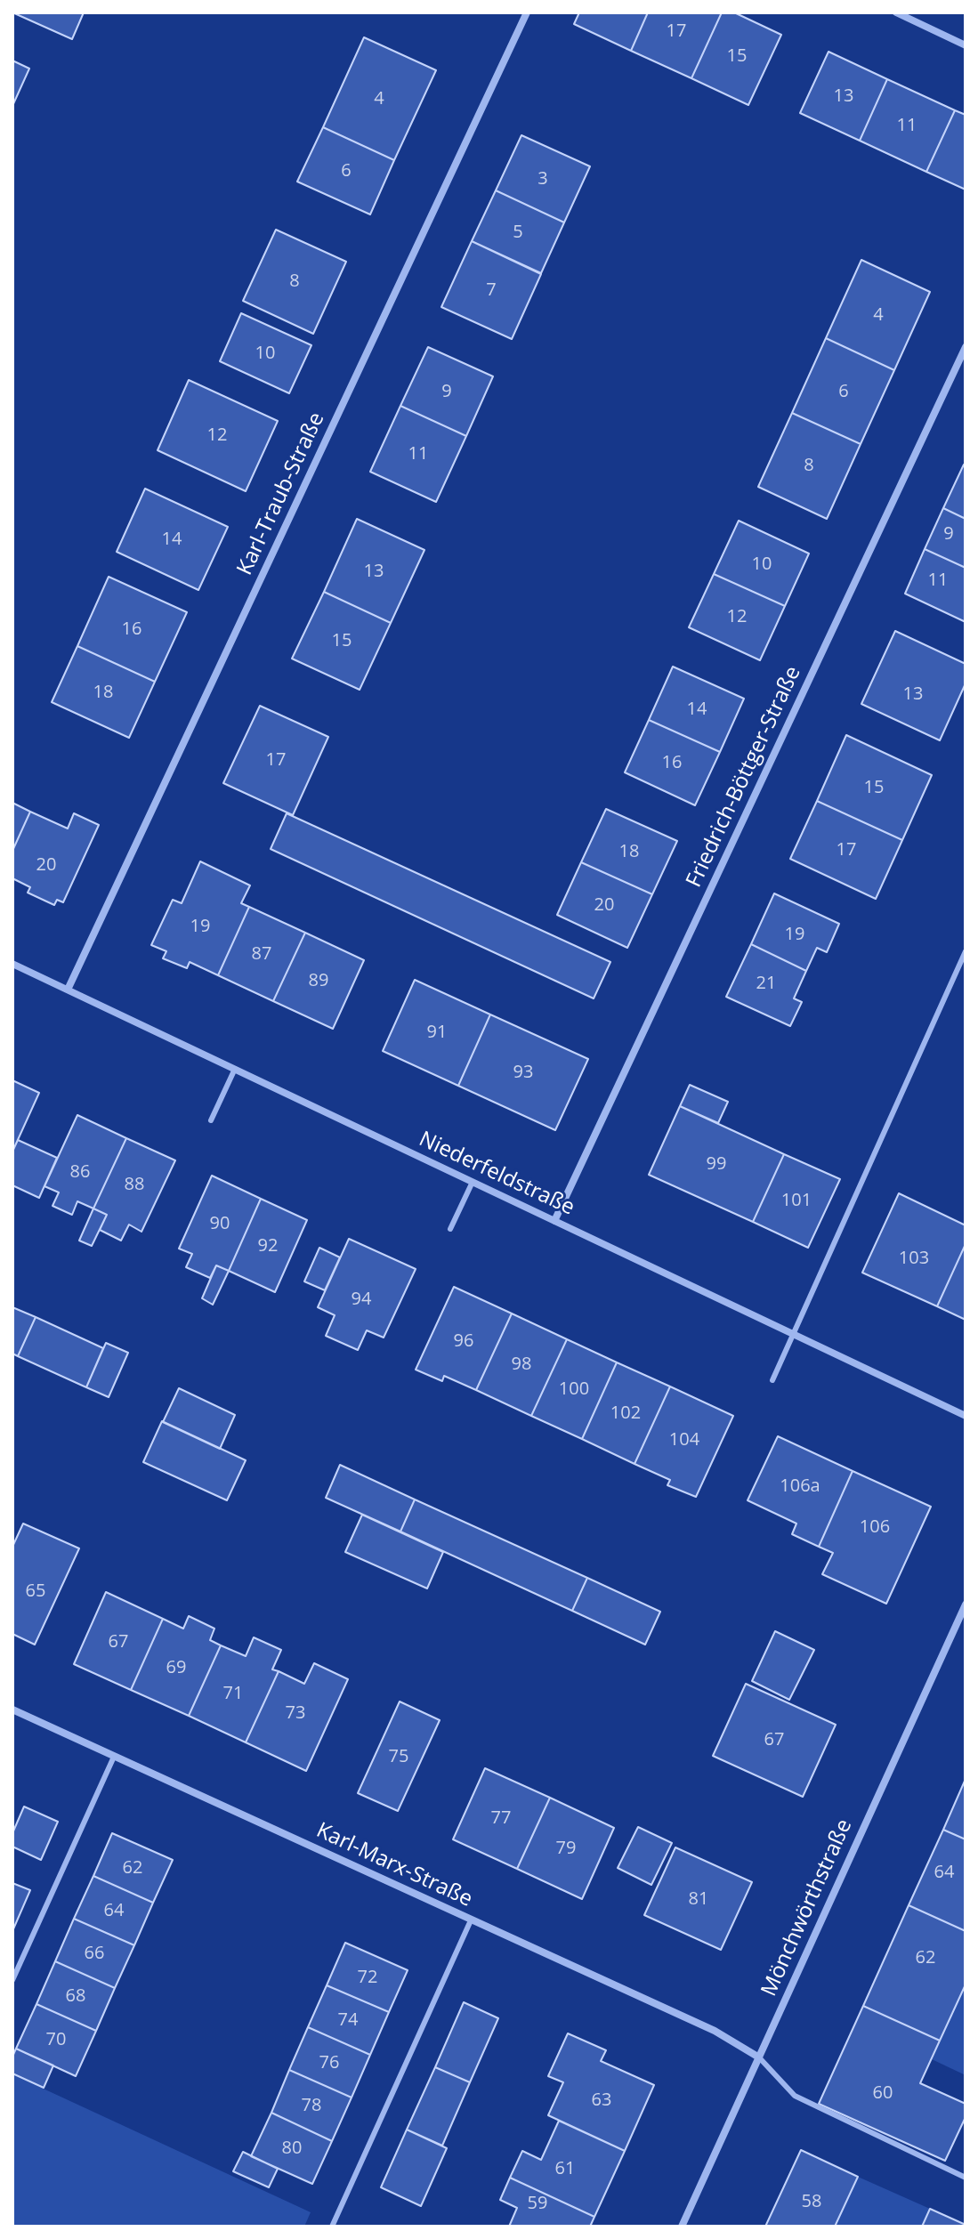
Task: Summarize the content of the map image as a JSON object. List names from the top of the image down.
{
  "streets": {
    "street": [
      "Karl-Traub-Straße",
      "Friedrich-Böttger-Straße",
      "Niederfeldstraße",
      "Karl-Marx-Straße",
      "Mönchwörthstraße"
    ]
  },
  "crossings": [
    ["Karl-Traub-Straße", "Niederfeldstraße"],
    ["Friedrich-Böttger-Straße", "Niederfeldstraße"],
    ["Karl-Marx-Straße", "Mönchwörthstraße"]
  ],
  "house_numbers": [
    "17",
    "15",
    "13",
    "4",
    "11",
    "6",
    "3",
    "5",
    "8",
    "7",
    "4",
    "10",
    "9",
    "6",
    "12",
    "11",
    "8",
    "9",
    "14",
    "10",
    "13",
    "11",
    "12",
    "16",
    "15",
    "18",
    "13",
    "14",
    "17",
    "16",
    "15",
    "17",
    "18",
    "20",
    "20",
    "19",
    "19",
    "87",
    "89",
    "21",
    "91",
    "93",
    "99",
    "86",
    "88",
    "101",
    "90",
    "92",
    "103",
    "94",
    "96",
    "98",
    "100",
    "102",
    "104",
    "106a",
    "106",
    "65",
    "67",
    "69",
    "71",
    "73",
    "67",
    "75",
    "77",
    "79",
    "62",
    "64",
    "81",
    "64",
    "66",
    "62",
    "72",
    "68",
    "74",
    "70",
    "76",
    "60",
    "63",
    "78",
    "80",
    "61",
    "58",
    "59"
  ]
}
